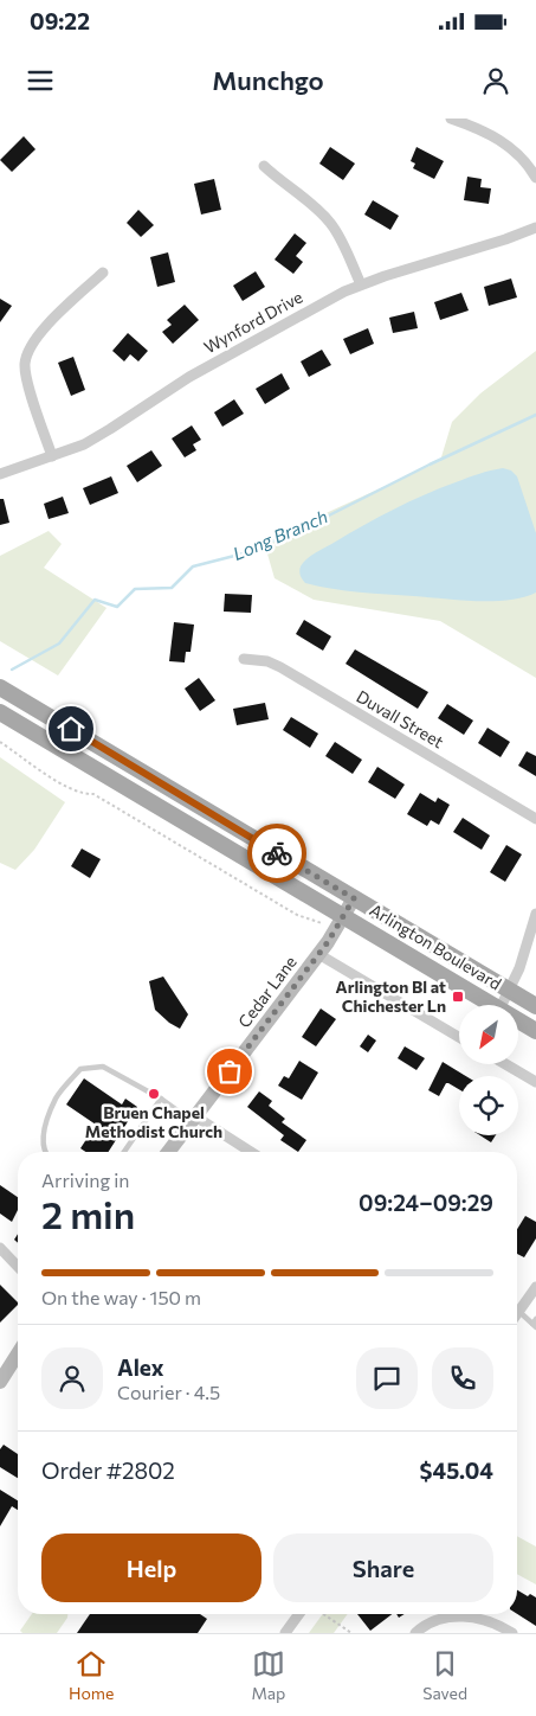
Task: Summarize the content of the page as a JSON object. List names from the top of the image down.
{
  "streets": {
    "main road": ["Arlington Boulevard", "Cedar Lane"],
    "street": ["Wynford Drive", "Duvall Street"]
  },
  "crossings": [
    ["Arlington Boulevard", "Cedar Lane"]
  ],
  "water": ["Long Branch"],
  "places": {
    "transit": ["Arlington Bl at Chichester Ln"],
    "other": ["Bruen Chapel Methodist Church"]
  },
  "north": "bottom left",
  "page": {
    "status": "09:22",
    "header": "Munchgo",
    "heading": ["2 min", "Arriving in", "09:24–09:29"],
    "panel": [
      "Alex",
      "Courier · 4.5",
      "Order #2802",
      "$45.04"
    ],
    "bar": "On the way · 150 m",
    "buttons": ["Help", "Share"],
    "tabs": ["Home", "Map", "Saved"]
  }
}
